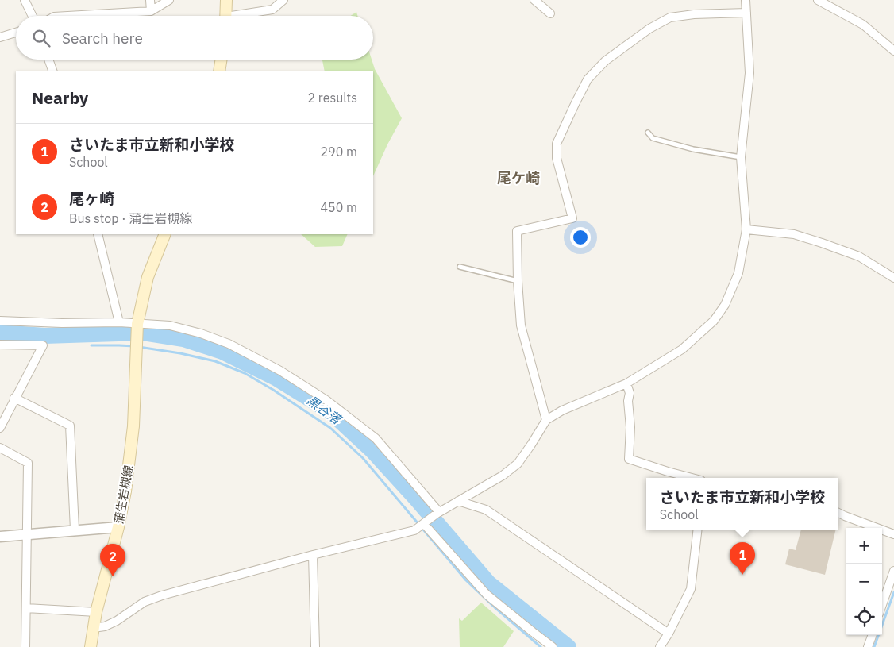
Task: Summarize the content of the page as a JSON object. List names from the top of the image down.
{
  "streets": {
    "main road": ["蒲生岩槻線"]
  },
  "districts": ["尾ケ崎"],
  "water": ["黒谷落"],
  "page": {
    "search": "Search here",
    "heading": ["Nearby", "2 results"],
    "list": [
      {
        "mark": "1",
        "name": "さいたま市立新和小学校",
        "note": "School",
        "value": "290 m"
      },
      {
        "mark": "2",
        "name": "尾ヶ崎",
        "note": "Bus stop · 蒲生岩槻線",
        "value": "450 m"
      }
    ],
    "popup": ["さいたま市立新和小学校", "School"],
    "map_buttons": ["+", "−"],
    "pins": ["1", "2"]
  }
}
